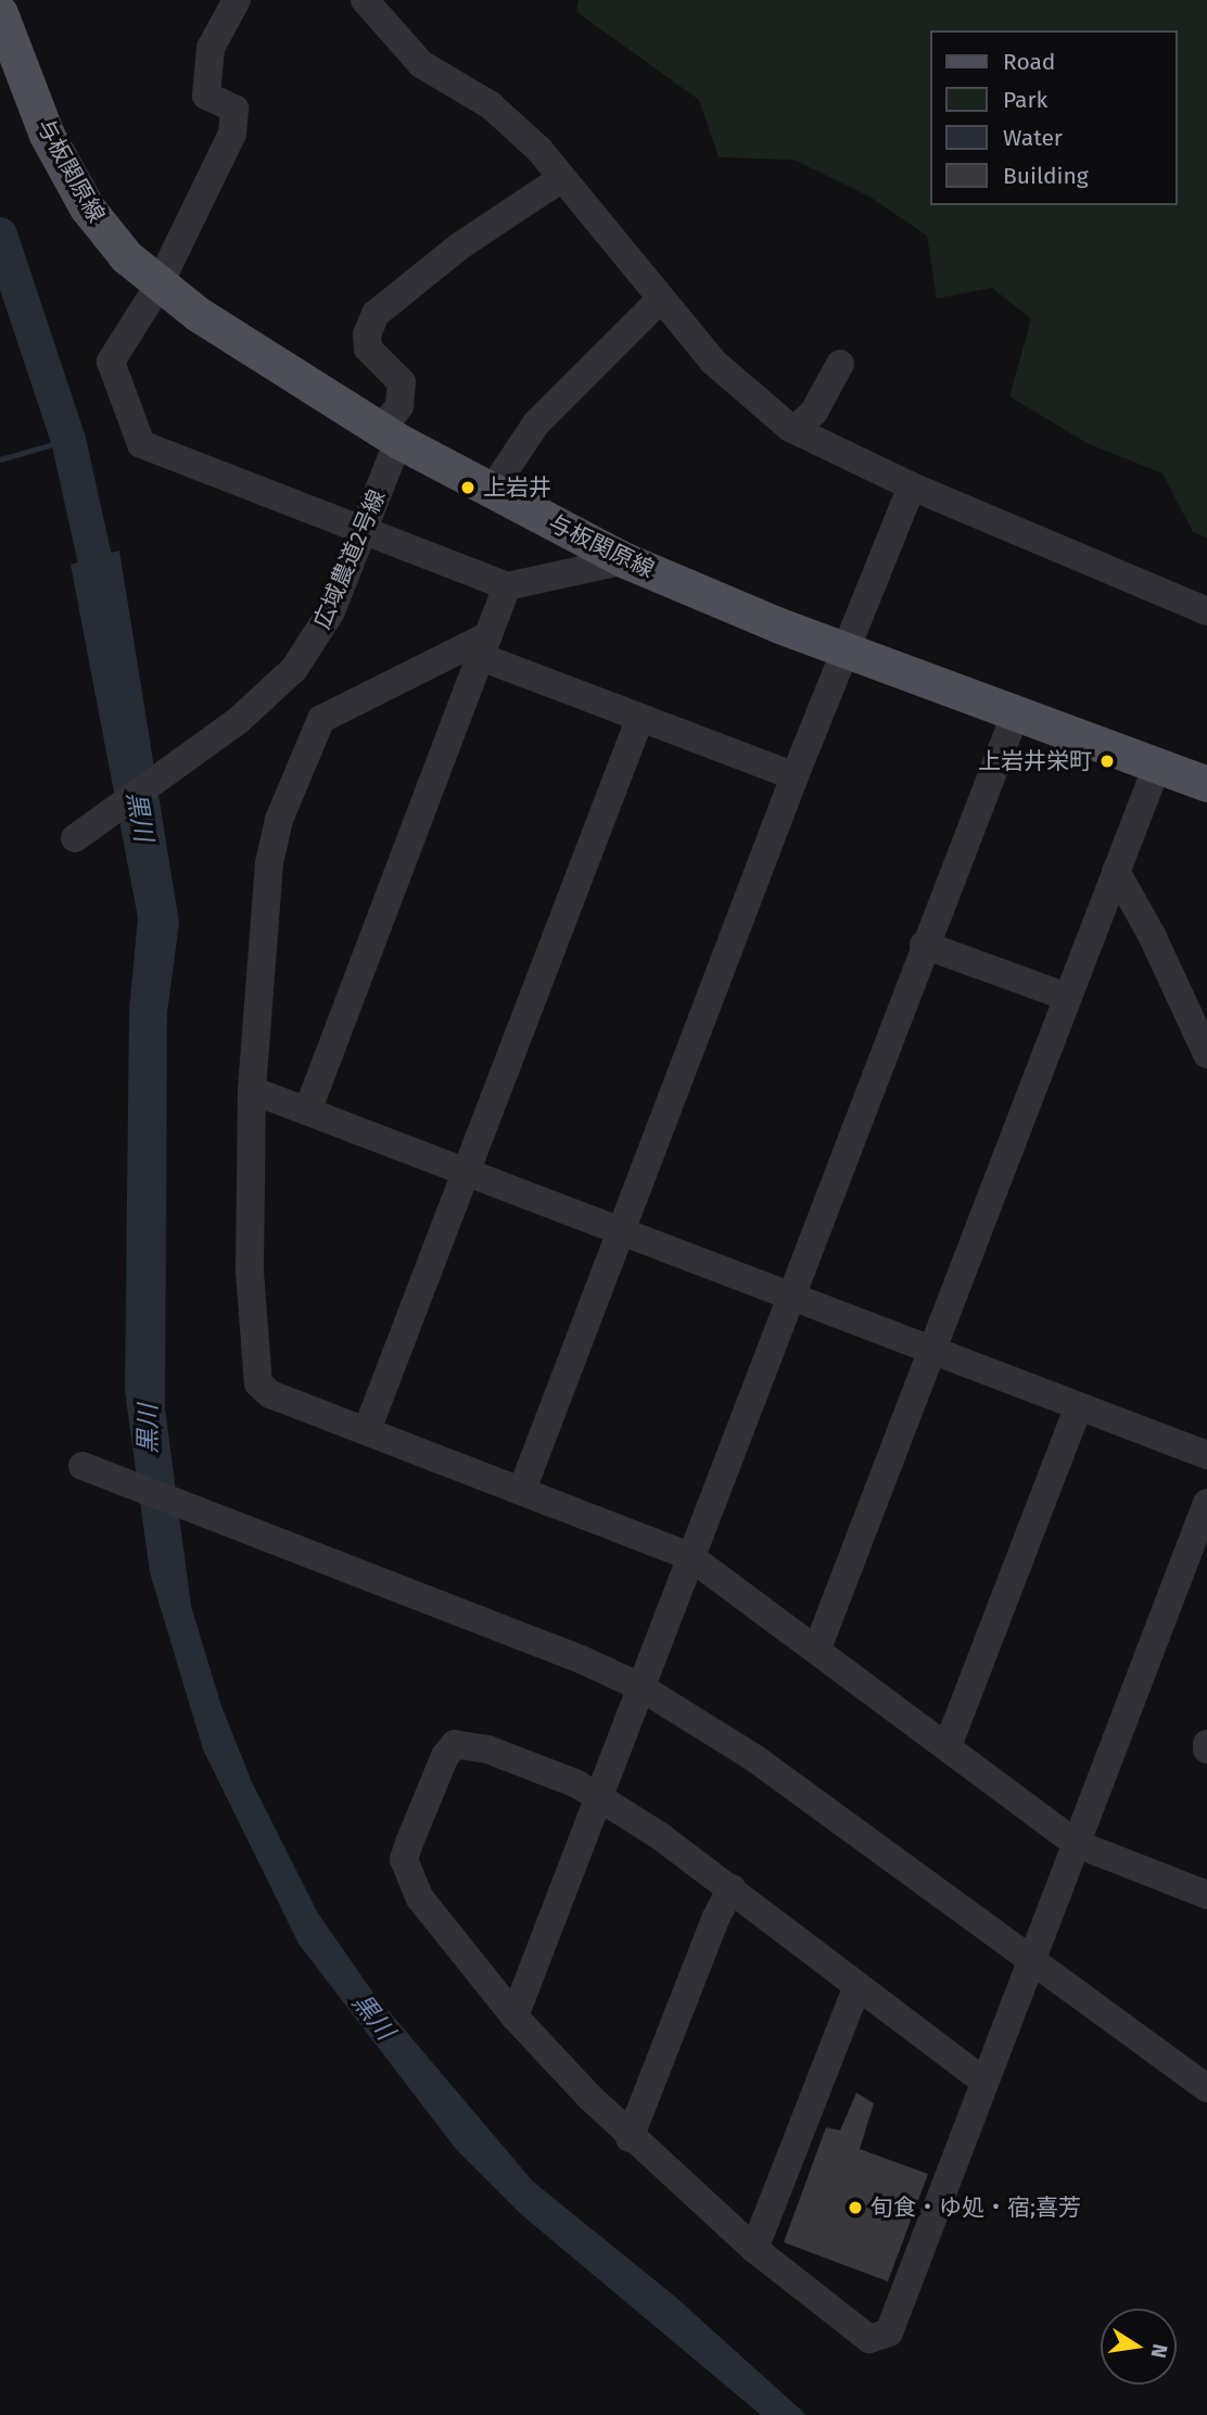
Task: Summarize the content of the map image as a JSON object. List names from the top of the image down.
{
  "streets": {
    "main road": ["与板関原線"],
    "street": ["広域農道2号線"]
  },
  "crossings": [
    ["与板関原線", "広域農道2号線"]
  ],
  "water": ["黒川"],
  "places": ["上岩井", "上岩井栄町", "旬食・ゆ処・宿;喜芳"],
  "legend": [
    "Road",
    "Park",
    "Water",
    "Building"
  ],
  "north": "right"
}
